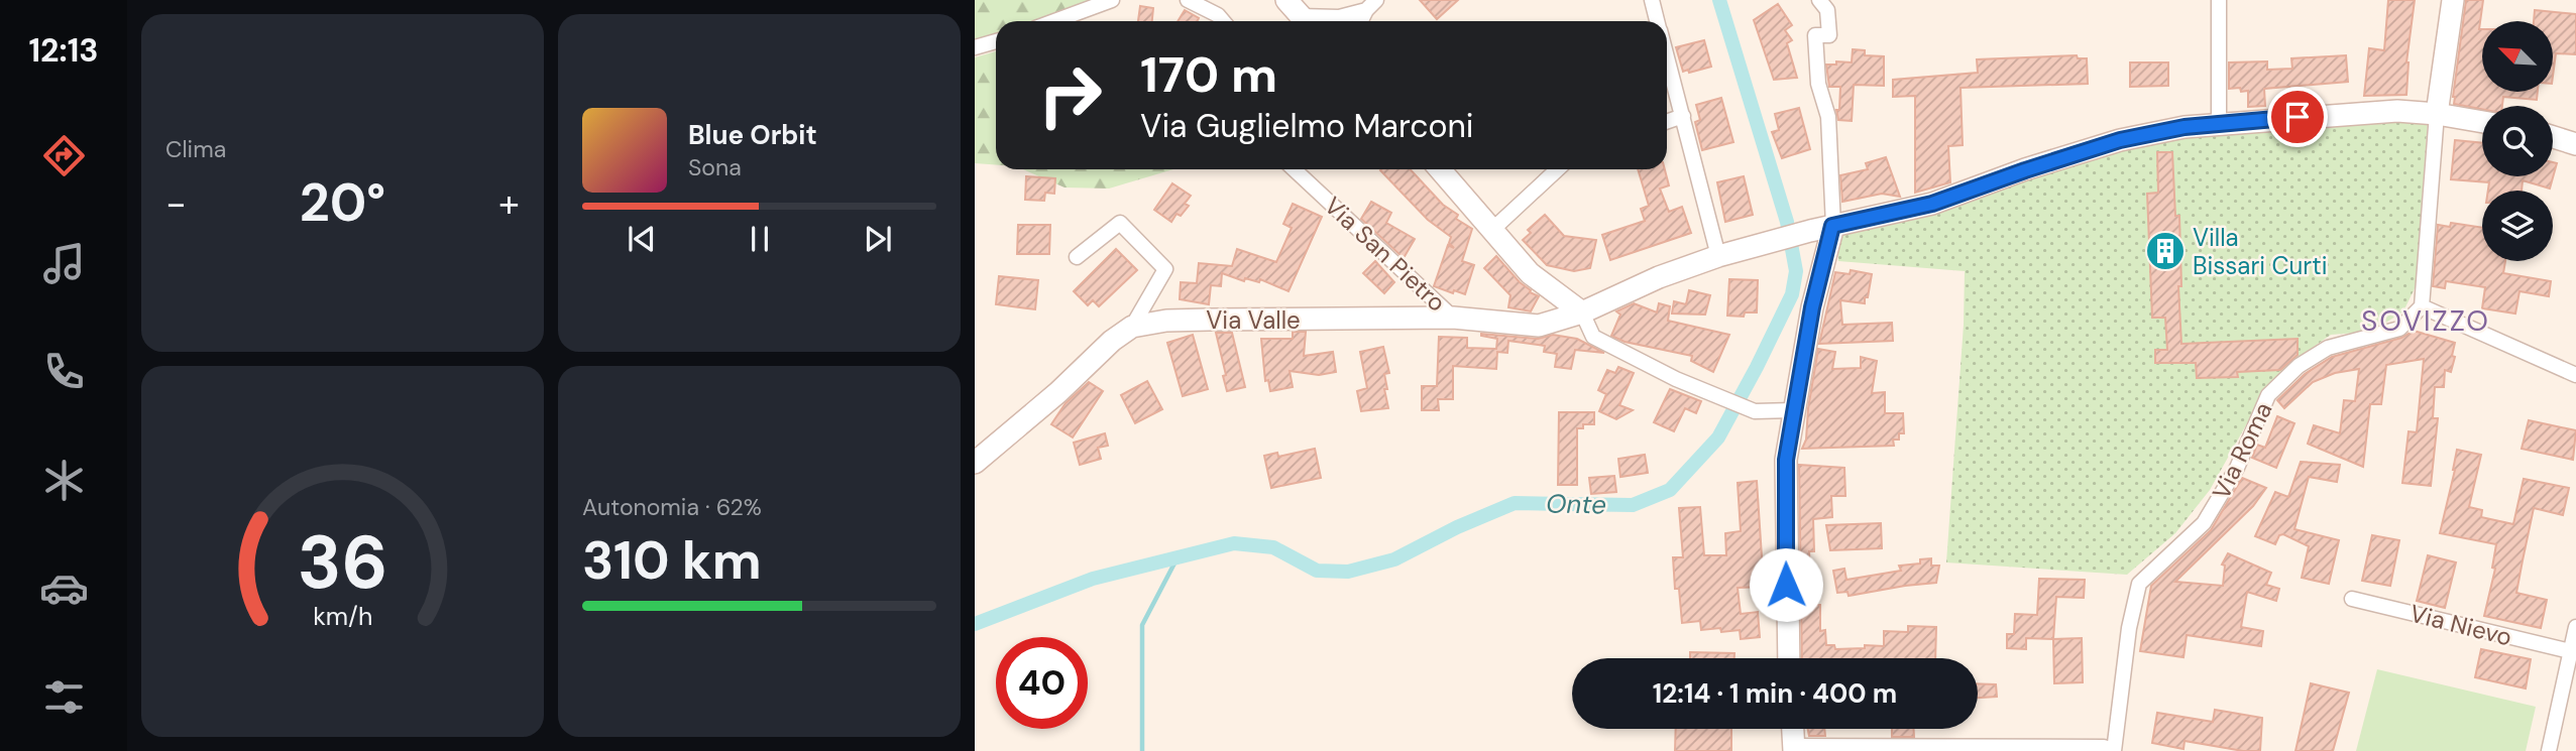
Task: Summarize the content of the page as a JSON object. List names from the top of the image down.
{
  "streets": {
    "main road": ["Via Valle"],
    "street": ["Via San Pietro", "Via Roma", "Via Nievo"]
  },
  "crossings": [
    ["Via San Pietro", "Via Valle"]
  ],
  "districts": ["SOVIZZO"],
  "water": ["Onte"],
  "places": {
    "building": ["Villa Bissari Curti"]
  },
  "north": "top left",
  "page": {
    "tabs": "12:13",
    "tile": [
      "Clima",
      ["Autonomia · 62%", "310 km"]
    ],
    "turn": ["170 m", "Via Guglielmo Marconi"],
    "song": ["Blue Orbit", "Sona"],
    "heat": ["−", "20°", "+"],
    "limit": "40",
    "trip": "12:14 · 1 min · 400 m",
    "gauge": ["36", "km/h"]
  }
}
